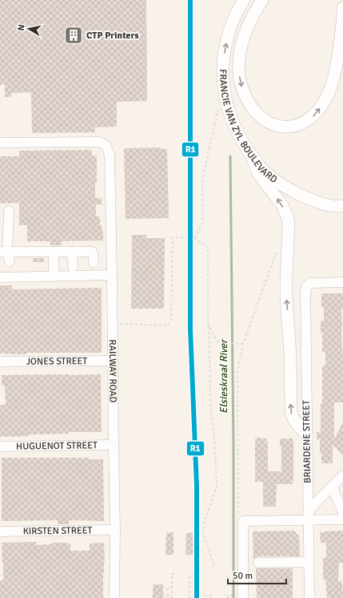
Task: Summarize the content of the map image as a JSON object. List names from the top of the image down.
{
  "streets": {
    "main road": ["FRANCIE VAN ZYL BOULEVARD"],
    "street": [
      "JONES STREET",
      "RAILWAY ROAD",
      "BRIARDENE STREET",
      "HUGUENOT STREET",
      "KIRSTEN STREET"
    ]
  },
  "crossings": [
    ["JONES STREET", "RAILWAY ROAD"],
    ["RAILWAY ROAD", "HUGUENOT STREET"],
    ["RAILWAY ROAD", "KIRSTEN STREET"]
  ],
  "water": ["Elsieskraal River"],
  "places": {
    "building": ["CTP Printers"]
  },
  "lines": ["transit line R1"],
  "scale_bar": "50 m",
  "north": "left"
}
